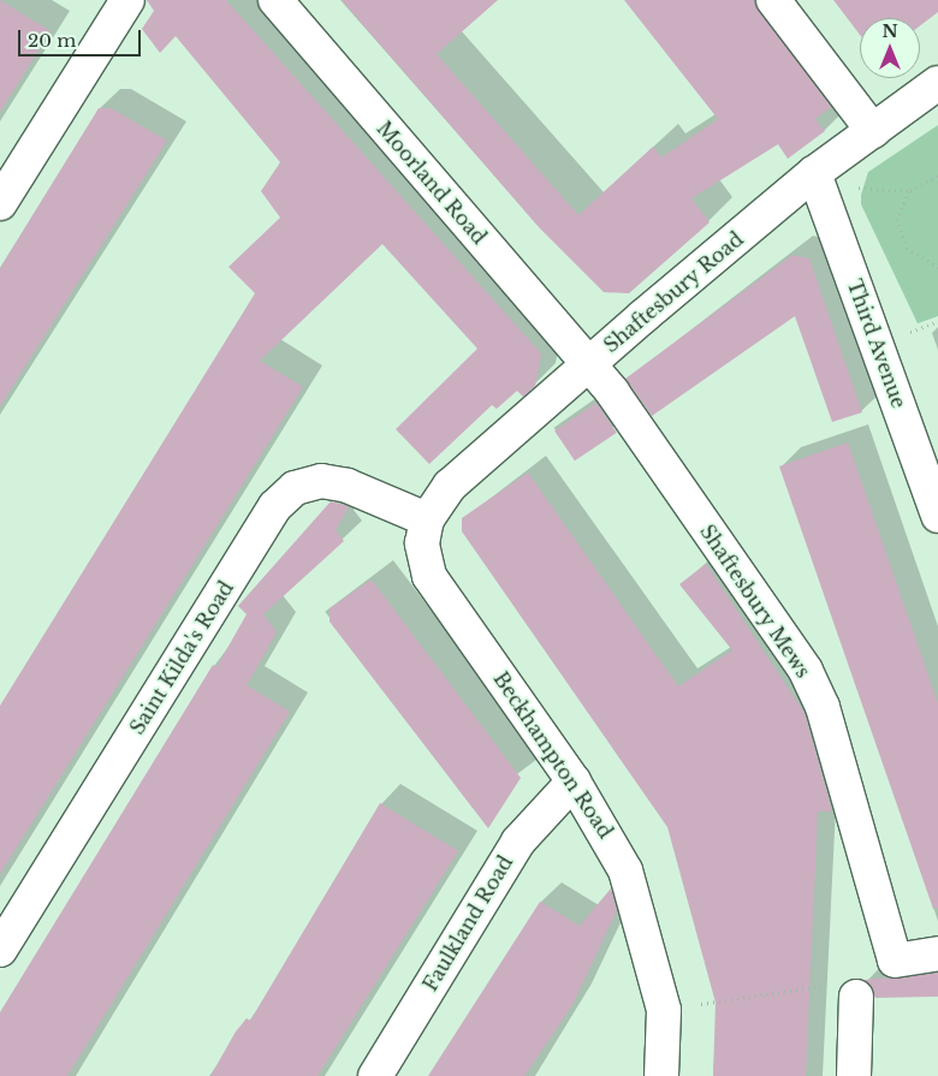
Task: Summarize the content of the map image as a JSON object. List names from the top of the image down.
{
  "streets": {
    "street": [
      "Moorland Road",
      "Shaftesbury Road",
      "Third Avenue",
      "Shaftesbury Mews",
      "Saint Kilda's Road",
      "Beckhampton Road",
      "Faulkland Road"
    ]
  },
  "crossings": [
    ["Moorland Road", "Shaftesbury Road"],
    ["Moorland Road", "Shaftesbury Mews"],
    ["Shaftesbury Road", "Third Avenue"],
    ["Shaftesbury Road", "Shaftesbury Mews"],
    ["Shaftesbury Road", "Saint Kilda's Road"],
    ["Shaftesbury Road", "Beckhampton Road"],
    ["Saint Kilda's Road", "Beckhampton Road"],
    ["Beckhampton Road", "Faulkland Road"]
  ],
  "scale_bar": "20 m",
  "north": "top"
}
